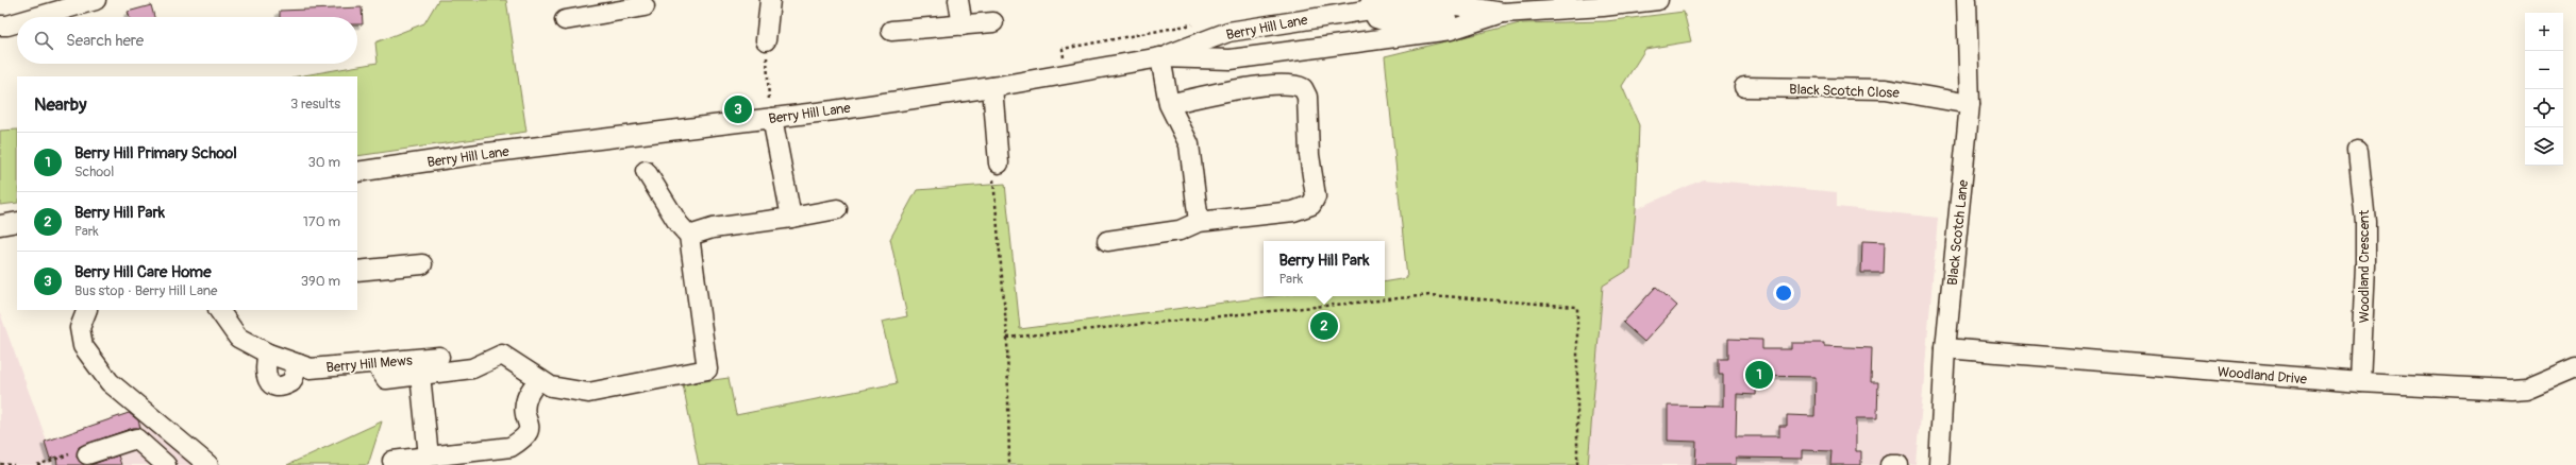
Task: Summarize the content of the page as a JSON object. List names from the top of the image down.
{
  "streets": {
    "street": [
      "Berry Hill Lane",
      "Black Scotch Close",
      "Black Scotch Lane",
      "Woodland Crescent",
      "Berry Hill Mews",
      "Woodland Drive"
    ]
  },
  "crossings": [
    ["Black Scotch Close", "Black Scotch Lane"],
    ["Black Scotch Lane", "Woodland Drive"],
    ["Woodland Crescent", "Woodland Drive"]
  ],
  "page": {
    "map_buttons": ["+", "−"],
    "search": "Search here",
    "heading": ["Nearby", "3 results"],
    "pins": ["3", "2", "1"],
    "list": [
      {
        "mark": "1",
        "name": "Berry Hill Primary School",
        "note": "School",
        "value": "30 m"
      },
      {
        "mark": "2",
        "name": "Berry Hill Park",
        "note": "Park",
        "value": "170 m"
      },
      {
        "mark": "3",
        "name": "Berry Hill Care Home",
        "note": "Bus stop · Berry Hill Lane",
        "value": "390 m"
      }
    ],
    "popup": ["Berry Hill Park", "Park"]
  }
}
